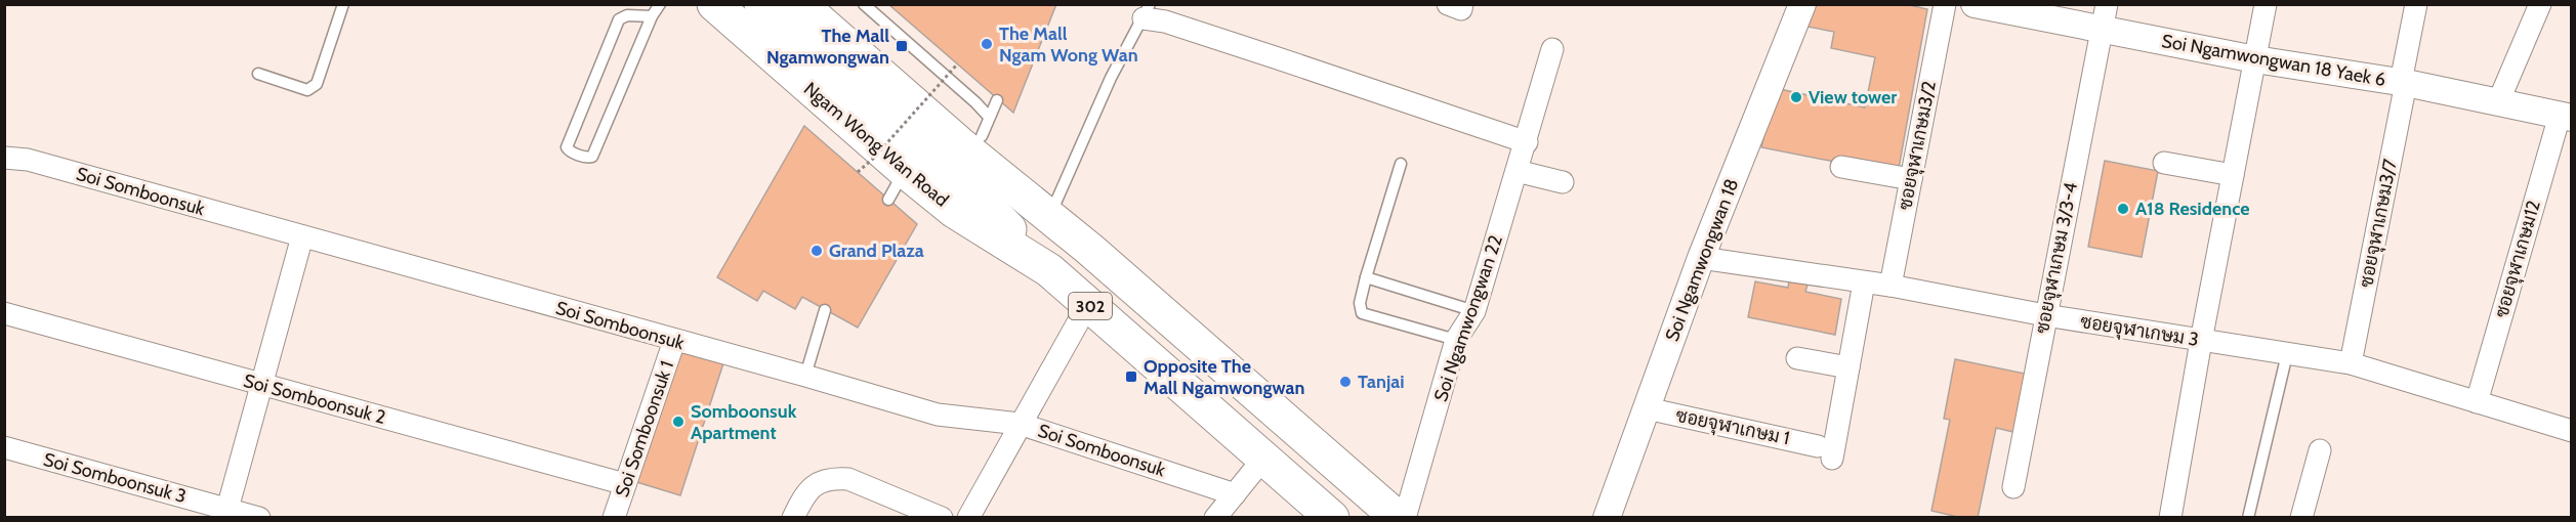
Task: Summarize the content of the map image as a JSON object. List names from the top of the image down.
{
  "streets": {
    "main road": ["Ngam Wong Wan Road", "302"],
    "street": [
      "Soi Ngamwongwan 18 Yaek 6",
      "ซอยจุฬาเกษม3/2",
      "Soi Somboonsuk",
      "ซอยจุฬาเกษม3/7",
      "ซอยจุฬาเกษม 3/3-4",
      "ซอยจุฬาเกษม12",
      "Soi Ngamwongwan 18",
      "Soi Ngamwongwan 22",
      "ซอยจุฬาเกษม 3",
      "Soi Somboonsuk 2",
      "ซอยจุฬาเกษม 1",
      "Soi Somboonsuk 1",
      "Soi Somboonsuk 3"
    ]
  },
  "crossings": [
    ["Soi Ngamwongwan 18 Yaek 6", "ซอยจุฬาเกษม3/7"],
    ["Soi Ngamwongwan 18 Yaek 6", "ซอยจุฬาเกษม 3/3-4"],
    ["Soi Ngamwongwan 18 Yaek 6", "ซอยจุฬาเกษม12"],
    ["ซอยจุฬาเกษม3/2", "ซอยจุฬาเกษม 3"],
    ["Soi Somboonsuk", "Soi Somboonsuk 1"],
    ["ซอยจุฬาเกษม3/7", "ซอยจุฬาเกษม 3"],
    ["ซอยจุฬาเกษม 3/3-4", "ซอยจุฬาเกษม 3"],
    ["ซอยจุฬาเกษม12", "ซอยจุฬาเกษม 3"],
    ["Soi Ngamwongwan 18", "ซอยจุฬาเกษม 3"],
    ["Soi Ngamwongwan 18", "ซอยจุฬาเกษม 1"],
    ["Soi Somboonsuk 2", "Soi Somboonsuk 1"]
  ],
  "places": {
    "other": [
      "The Mall Ngam Wong Wan",
      "View tower",
      "A18 Residence",
      "Grand Plaza",
      "Tanjai",
      "Somboonsuk Apartment"
    ],
    "transit": ["The Mall Ngamwongwan", "Opposite The Mall Ngamwongwan"]
  }
}
